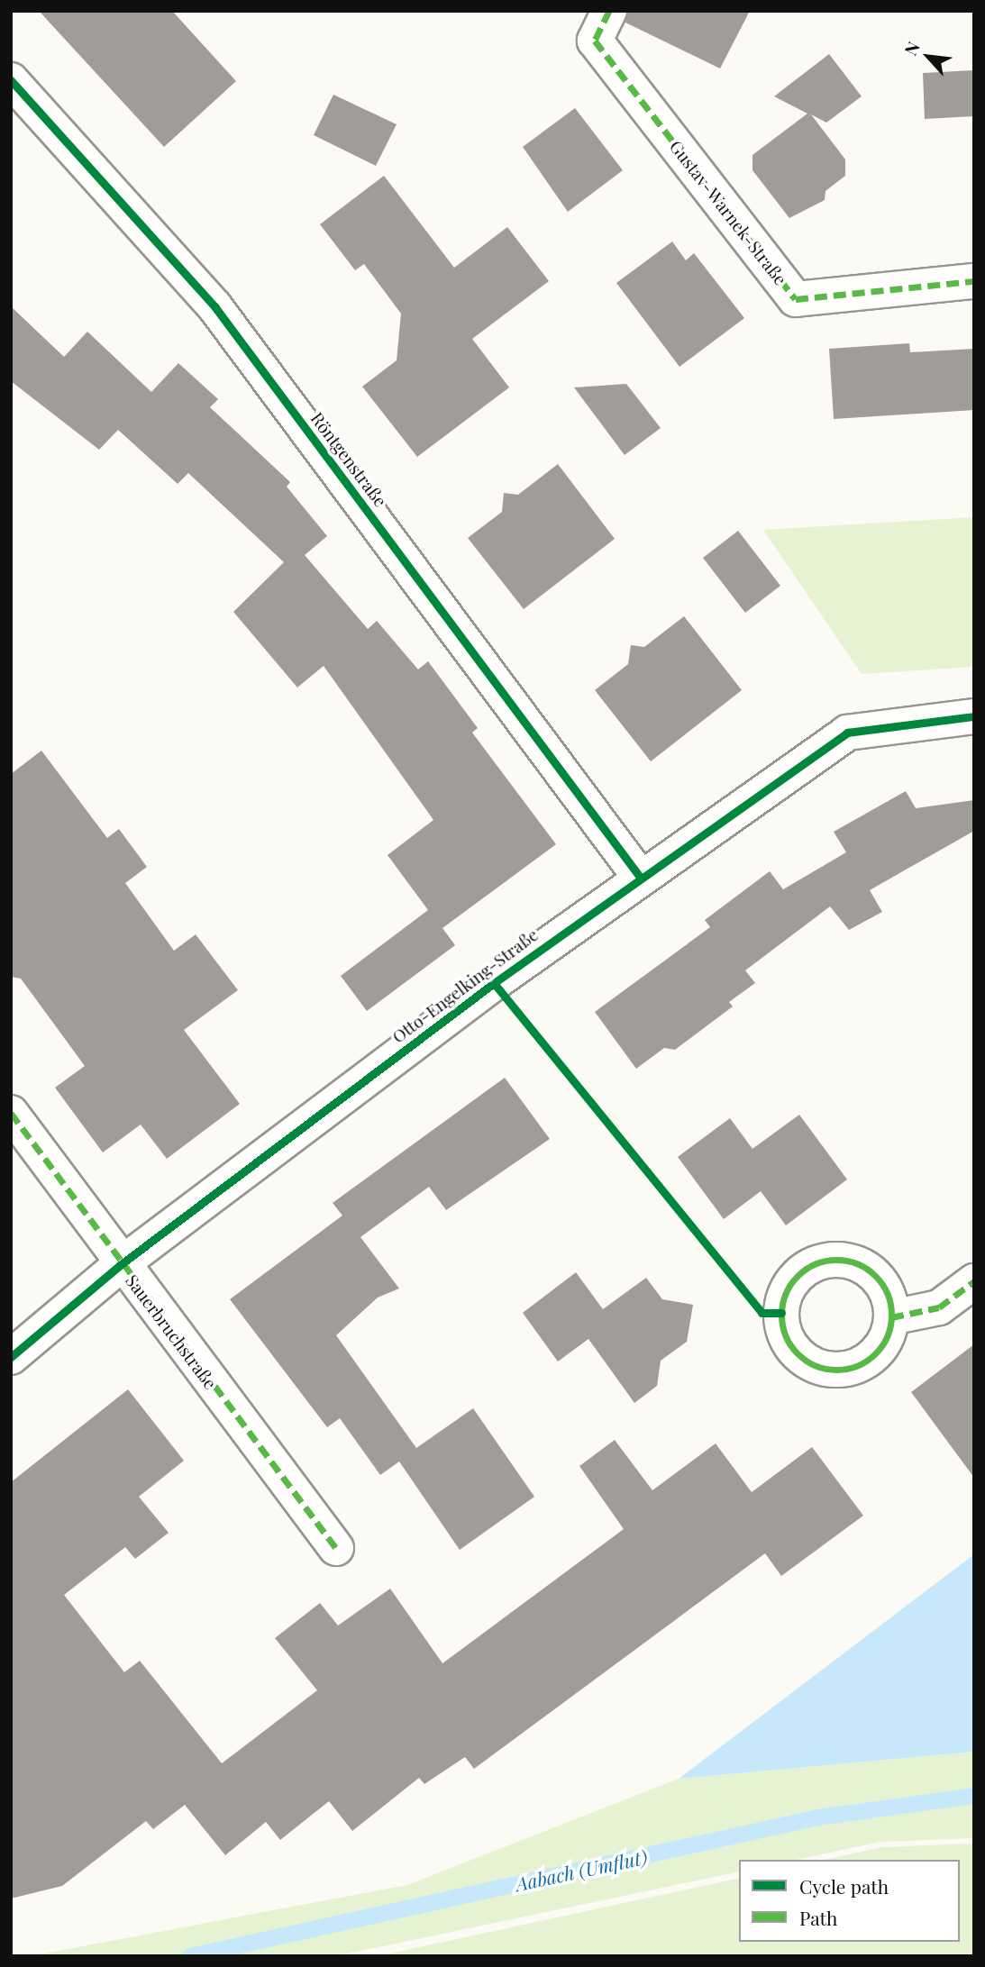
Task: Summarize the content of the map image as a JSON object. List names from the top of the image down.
{
  "streets": {
    "street": [
      "Gustav-Warnek-Straße",
      "Röntgenstraße",
      "Otto-Engelking-Straße",
      "Sauerbruchstraße"
    ]
  },
  "crossings": [
    ["Röntgenstraße", "Otto-Engelking-Straße"],
    ["Otto-Engelking-Straße", "Sauerbruchstraße"]
  ],
  "water": ["Aabach (Umflut)"],
  "legend": ["Cycle path", "Path"],
  "north": "top left"
}
